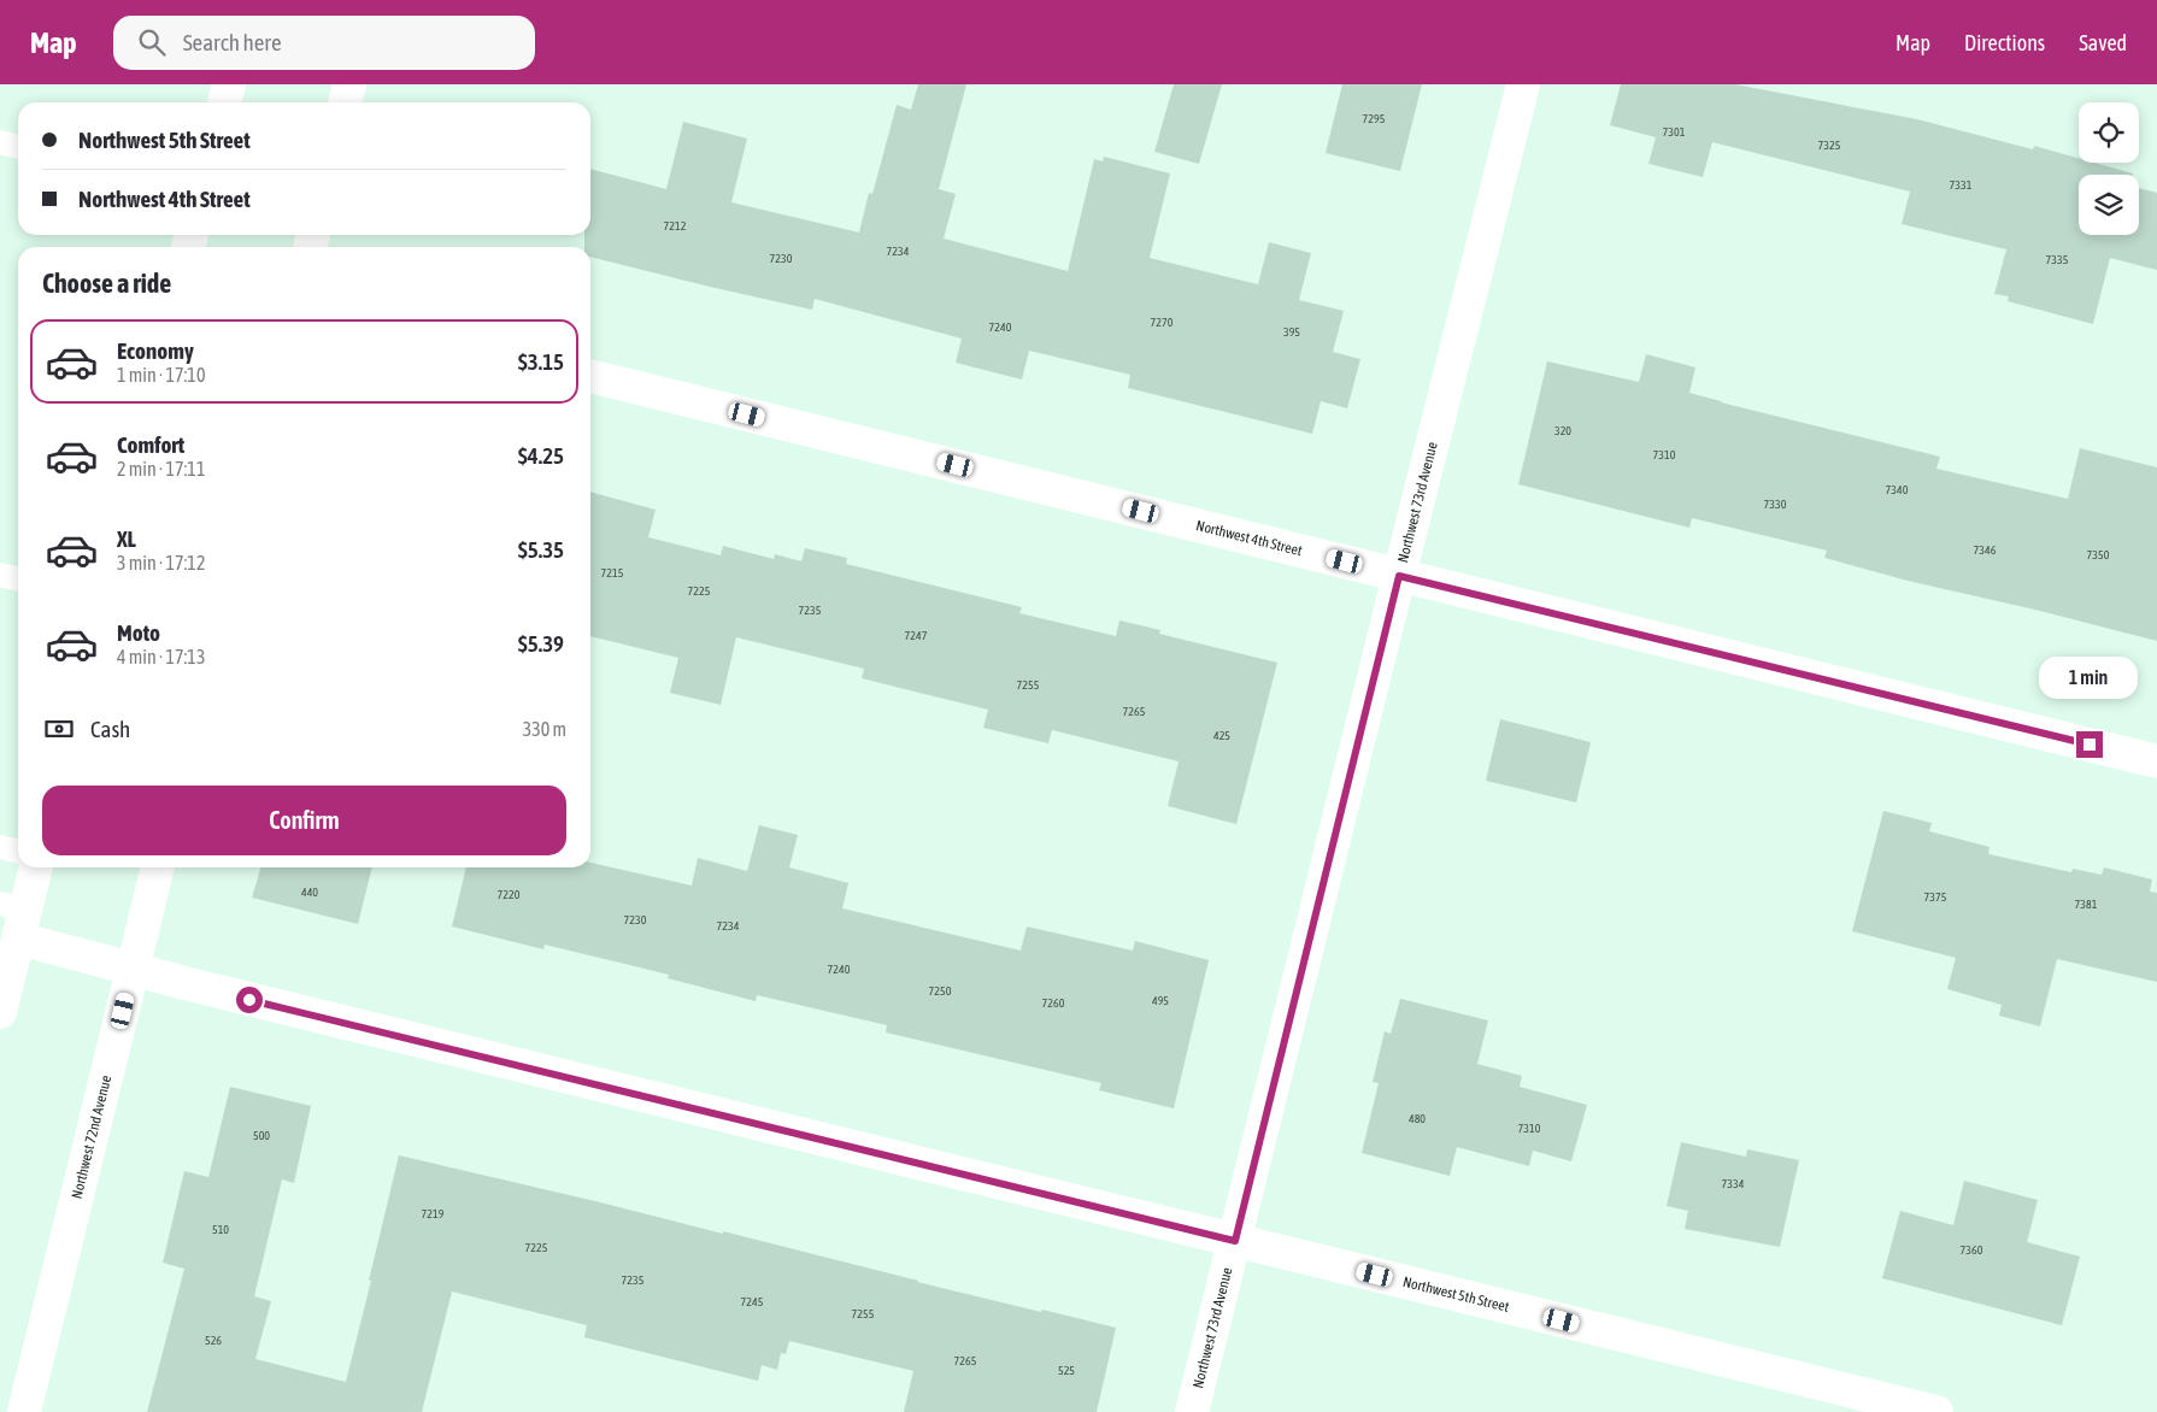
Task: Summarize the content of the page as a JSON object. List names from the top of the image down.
{
  "streets": {
    "street": [
      "Northwest 73rd Avenue",
      "Northwest 4th Street",
      "Northwest 72nd Avenue",
      "Northwest 5th Street"
    ]
  },
  "crossings": [
    ["Northwest 73rd Avenue", "Northwest 4th Street"],
    ["Northwest 73rd Avenue", "Northwest 5th Street"],
    ["Northwest 72nd Avenue", "Northwest 5th Street"]
  ],
  "house_numbers": [
    "7295",
    "7301",
    "7325",
    "7331",
    "7212",
    "7234",
    "7230",
    "7335",
    "7270",
    "7240",
    "395",
    "320",
    "7310",
    "7340",
    "7330",
    "7346",
    "7350",
    "7215",
    "7225",
    "7235",
    "7247",
    "7255",
    "7265",
    "425",
    "440",
    "7220",
    "7375",
    "7381",
    "7230",
    "7234",
    "7240",
    "7250",
    "495",
    "7260",
    "480",
    "7310",
    "500",
    "7334",
    "7219",
    "510",
    "7225",
    "7360",
    "7235",
    "7245",
    "7255",
    "526",
    "7265",
    "525"
  ],
  "page": {
    "header": "Map",
    "search": "Search here",
    "nav": ["Map", "Directions", "Saved"],
    "banner": ["Northwest 5th Street", "Northwest 4th Street"],
    "heading": "Choose a ride",
    "list": [
      {
        "name": "Economy",
        "note": "1 min · 17:10",
        "value": "$3.15"
      },
      {
        "name": "Comfort",
        "note": "2 min · 17:11",
        "value": "$4.25"
      },
      {
        "name": "XL",
        "note": "3 min · 17:12",
        "value": "$5.35"
      },
      {
        "name": "Moto",
        "note": "4 min · 17:13",
        "value": "$5.39"
      }
    ],
    "bubble": "1 min",
    "pay": ["Cash", "330 m"],
    "buttons": "Confirm"
  }
}
